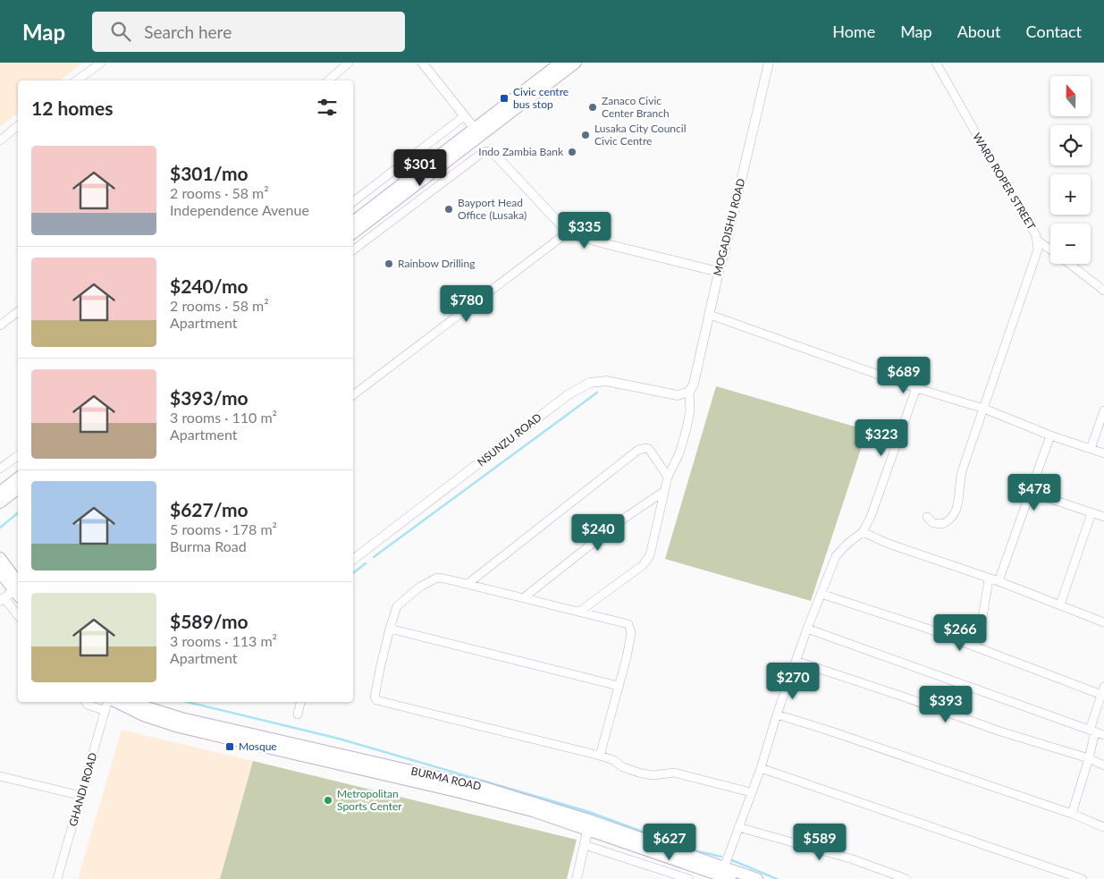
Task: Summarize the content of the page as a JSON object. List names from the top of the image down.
{
  "streets": {
    "main road": ["BURMA ROAD"],
    "street": [
      "WARD ROPER STREET",
      "MOGADISHU ROAD",
      "NSUNZU ROAD",
      "GHANDI ROAD"
    ]
  },
  "crossings": [
    ["MOGADISHU ROAD", "NSUNZU ROAD"]
  ],
  "places": {
    "transit": ["Civic centre bus stop", "Mosque"],
    "other": [
      "Zanaco Civic Center Branch",
      "Lusaka City Council Civic Centre",
      "Indo Zambia Bank",
      "Bayport Head Office (Lusaka)",
      "Rainbow Drilling",
      "Metropolitan Sports Center"
    ]
  },
  "north": "top",
  "page": {
    "header": "Map",
    "search": "Search here",
    "nav": [
      "Home",
      "Map",
      "About",
      "Contact"
    ],
    "map_buttons": ["+", "−"],
    "heading": "12 homes",
    "list": [
      {
        "name": "$301/mo",
        "note": "2 rooms · 58 m² · Independence Avenue"
      },
      {
        "name": "$240/mo",
        "note": "2 rooms · 58 m² · Apartment"
      },
      {
        "name": "$393/mo",
        "note": "3 rooms · 110 m² · Apartment"
      },
      {
        "name": "$627/mo",
        "note": "5 rooms · 178 m² · Burma Road"
      },
      {
        "name": "$589/mo",
        "note": "3 rooms · 113 m² · Apartment"
      }
    ],
    "price": [
      "$301",
      "$335",
      "$780",
      "$689",
      "$323",
      "$478",
      "$240",
      "$266",
      "$270",
      "$393",
      "$627",
      "$589"
    ]
  }
}
